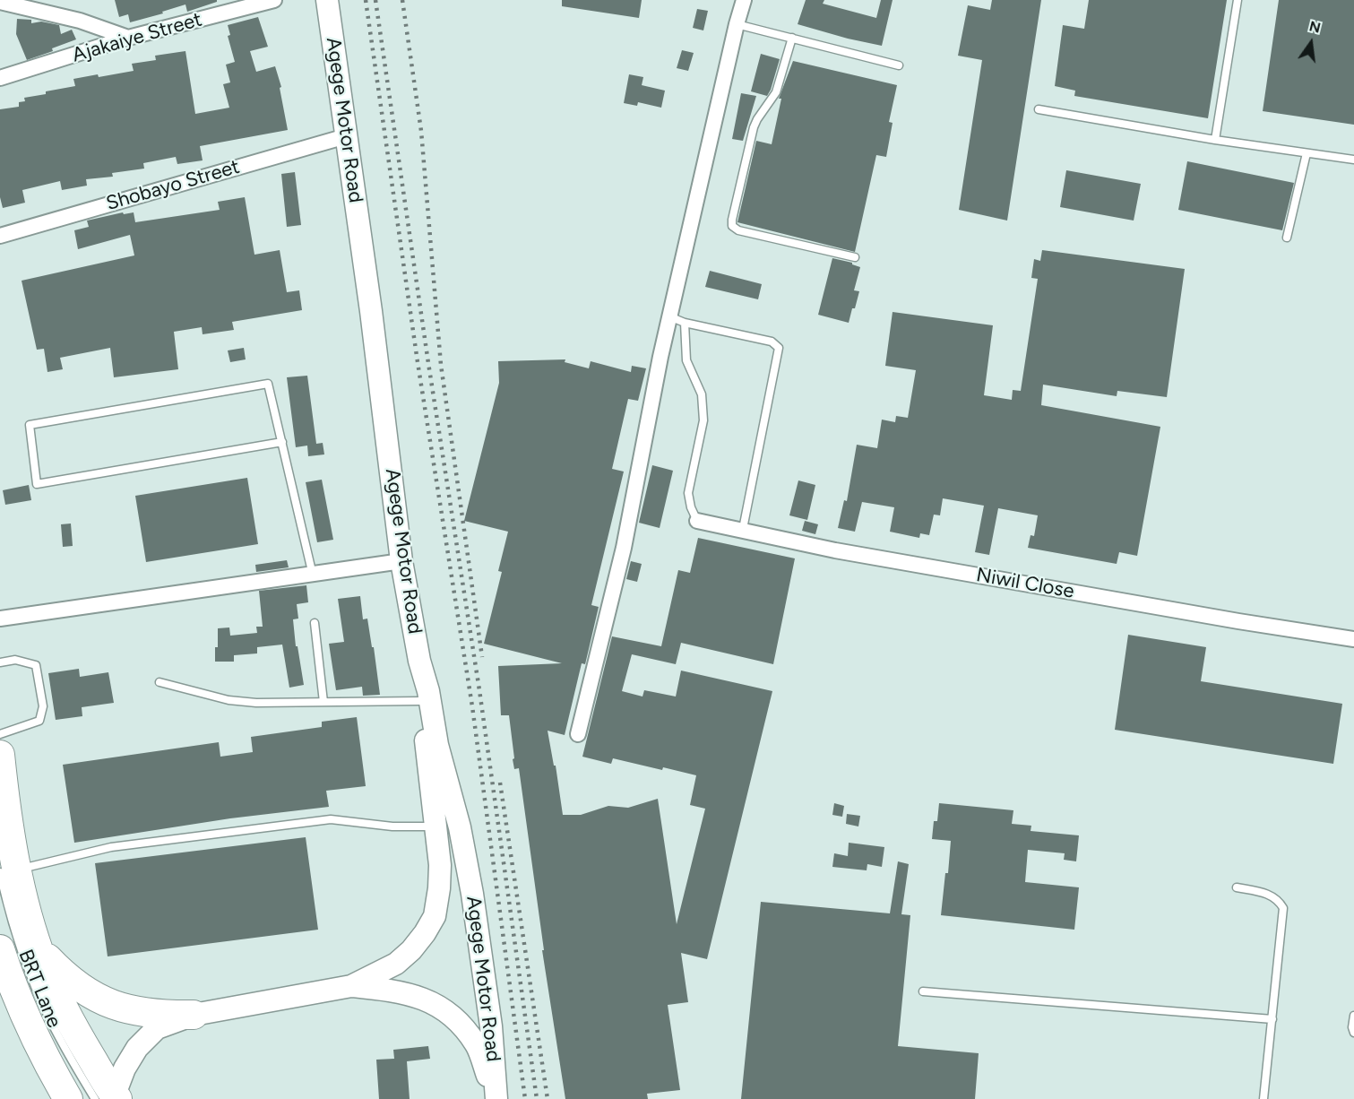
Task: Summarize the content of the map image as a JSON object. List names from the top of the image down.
{
  "streets": {
    "main road": ["Agege Motor Road"],
    "street": ["Ajakaiye Street", "Shobayo Street", "Niwil Close"],
    "lane": ["BRT Lane"]
  },
  "crossings": [
    ["Agege Motor Road", "Shobayo Street"]
  ],
  "north": "top"
}
